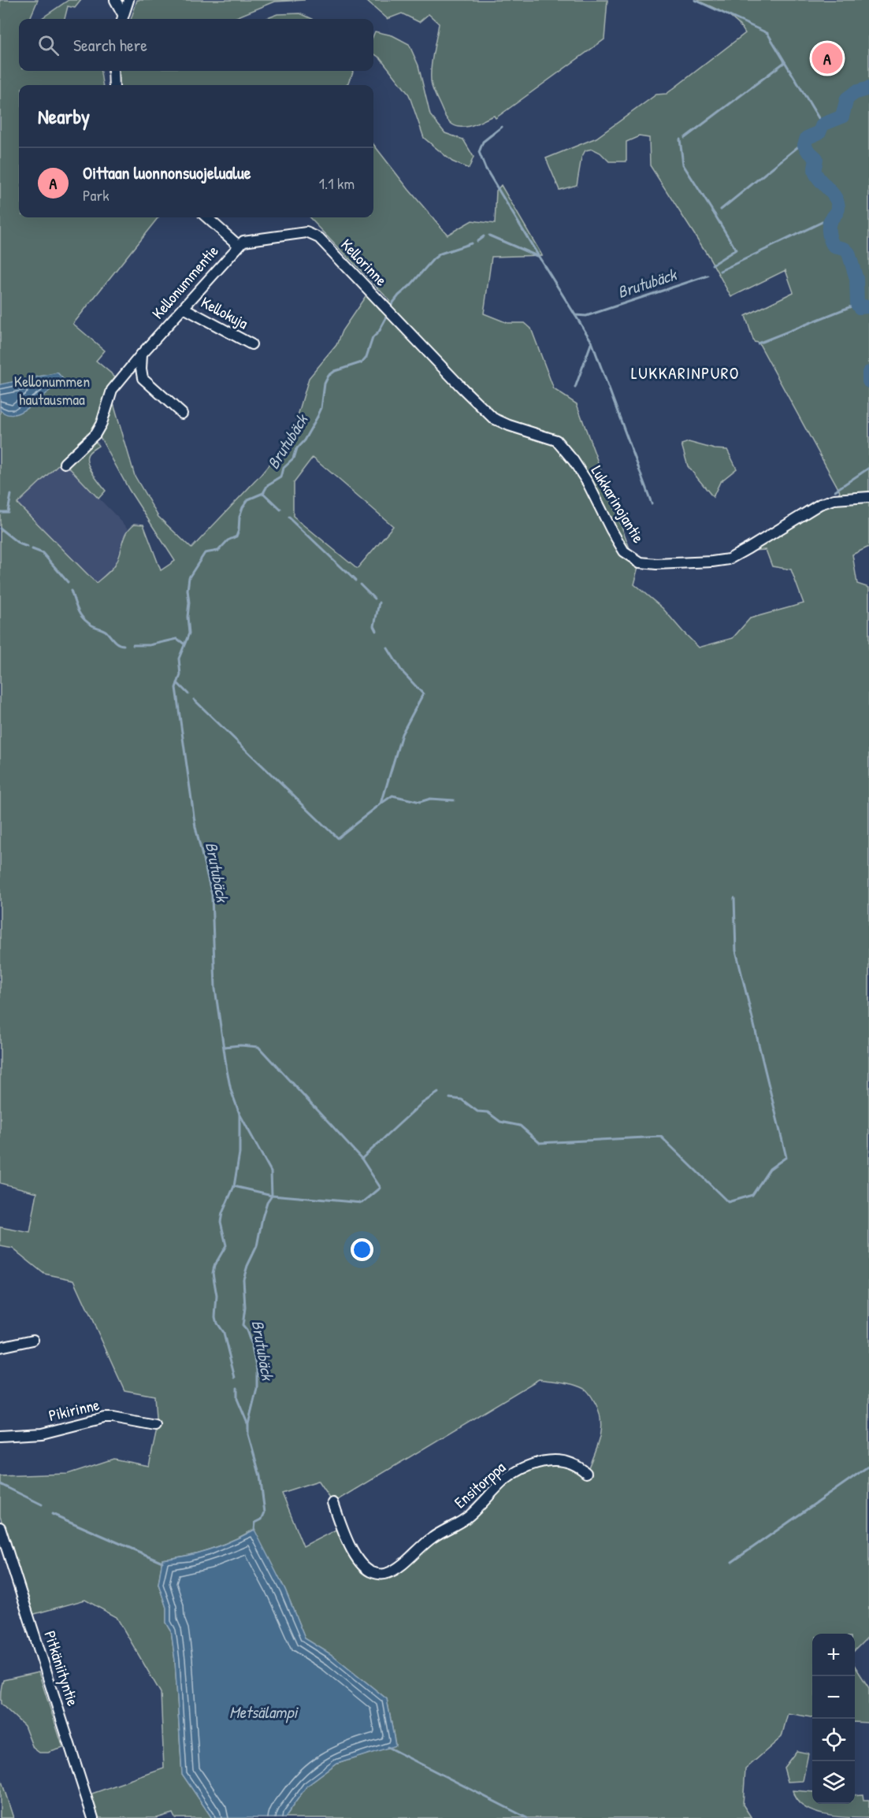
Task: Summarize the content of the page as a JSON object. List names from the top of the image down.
{
  "streets": {
    "street": [
      "Kellorinne",
      "Kellonummentie",
      "Kellokuja",
      "Lukkarinojantie",
      "Pikirinne",
      "Ensitorppa",
      "Pitkäniityntie"
    ]
  },
  "crossings": [
    ["Kellorinne", "Kellonummentie"],
    ["Kellorinne", "Lukkarinojantie"],
    ["Kellonummentie", "Kellokuja"]
  ],
  "districts": ["LUKKARINPURO"],
  "water": ["Brutubäck", "Metsälampi"],
  "parks": ["Kellonummen hautausmaa"],
  "page": {
    "search": "Search here",
    "pins": "A",
    "heading": "Nearby",
    "list": [
      {
        "mark": "A",
        "name": "Oittaan luonnonsuojelualue",
        "note": "Park",
        "value": "1.1 km"
      }
    ],
    "map_buttons": ["+", "−"]
  }
}
